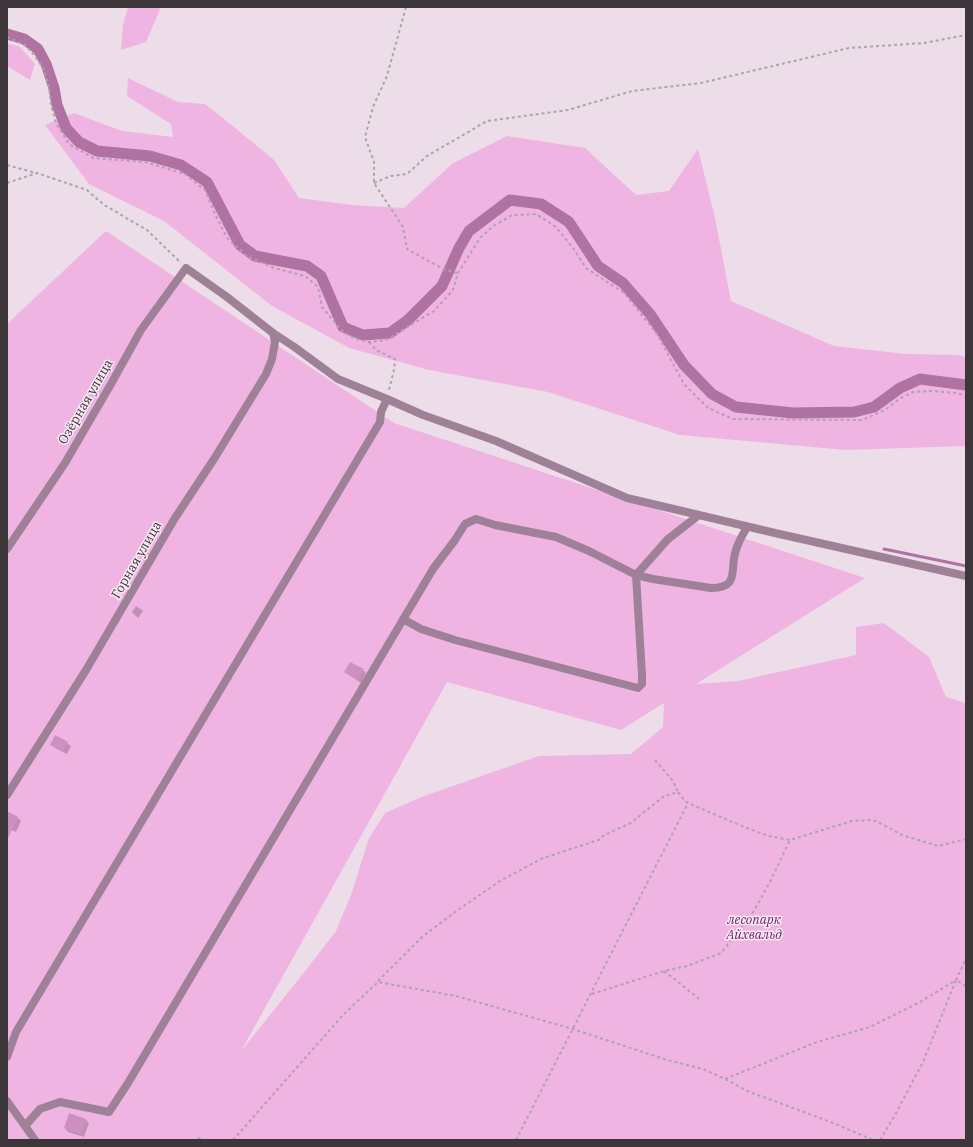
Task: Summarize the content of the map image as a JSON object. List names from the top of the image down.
{
  "streets": {
    "street": ["Озёрная улица", "Горная улица"]
  },
  "parks": ["лесопарк Айхвальд"]
}
